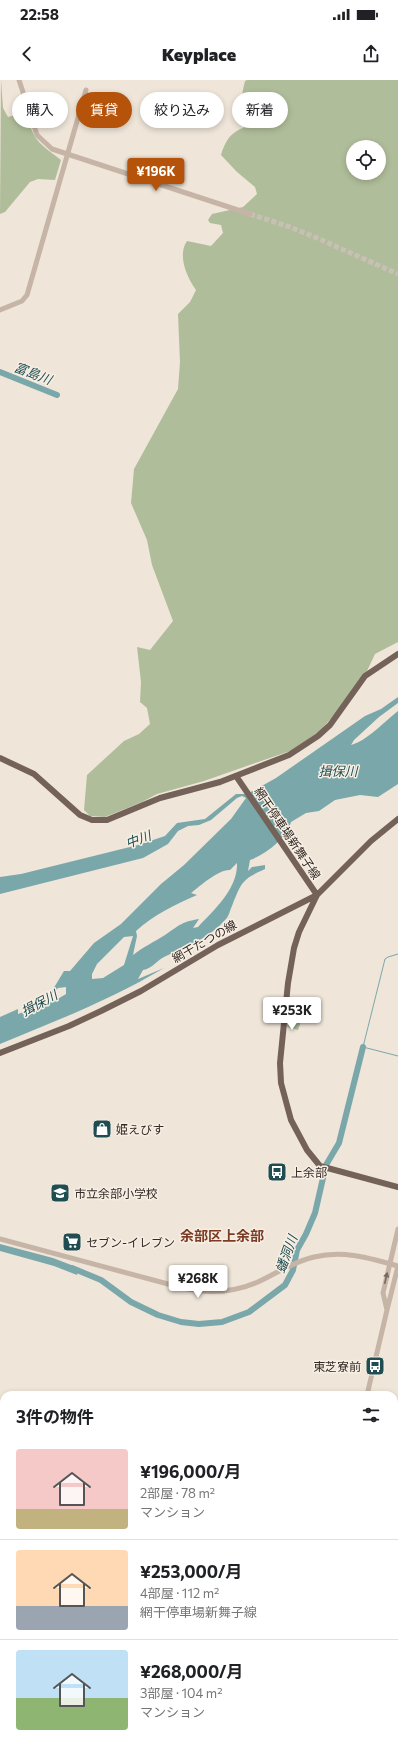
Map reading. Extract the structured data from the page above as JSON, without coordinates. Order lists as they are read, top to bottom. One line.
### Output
{"streets":{"main road":["網干停車場新舞子線","網干たつの線"]},"crossings":[["網干停車場新舞子線","網干たつの線"]],"districts":["余部区上余部"],"water":["富島川","揖保川","中川","蟠洞川"],"places":{"shop":["姫えびす"],"bus stop":["上余部","東芝寮前"],"school or university":["市立余部小学校"],"supermarket":["セブン-イレブン"]},"page":{"status":"22:58","header":"Keyplace","chip":["購入","賃貸","絞り込み","新着"],"price":["¥196K","¥253K","¥268K"],"heading":"3件の物件","list":[{"name":"¥196,000/月","note":"2部屋 · 78 m² · マンション"},{"name":"¥253,000/月","note":"4部屋 · 112 m² · 網干停車場新舞子線"},{"name":"¥268,000/月","note":"3部屋 · 104 m² · マンション"}]}}
